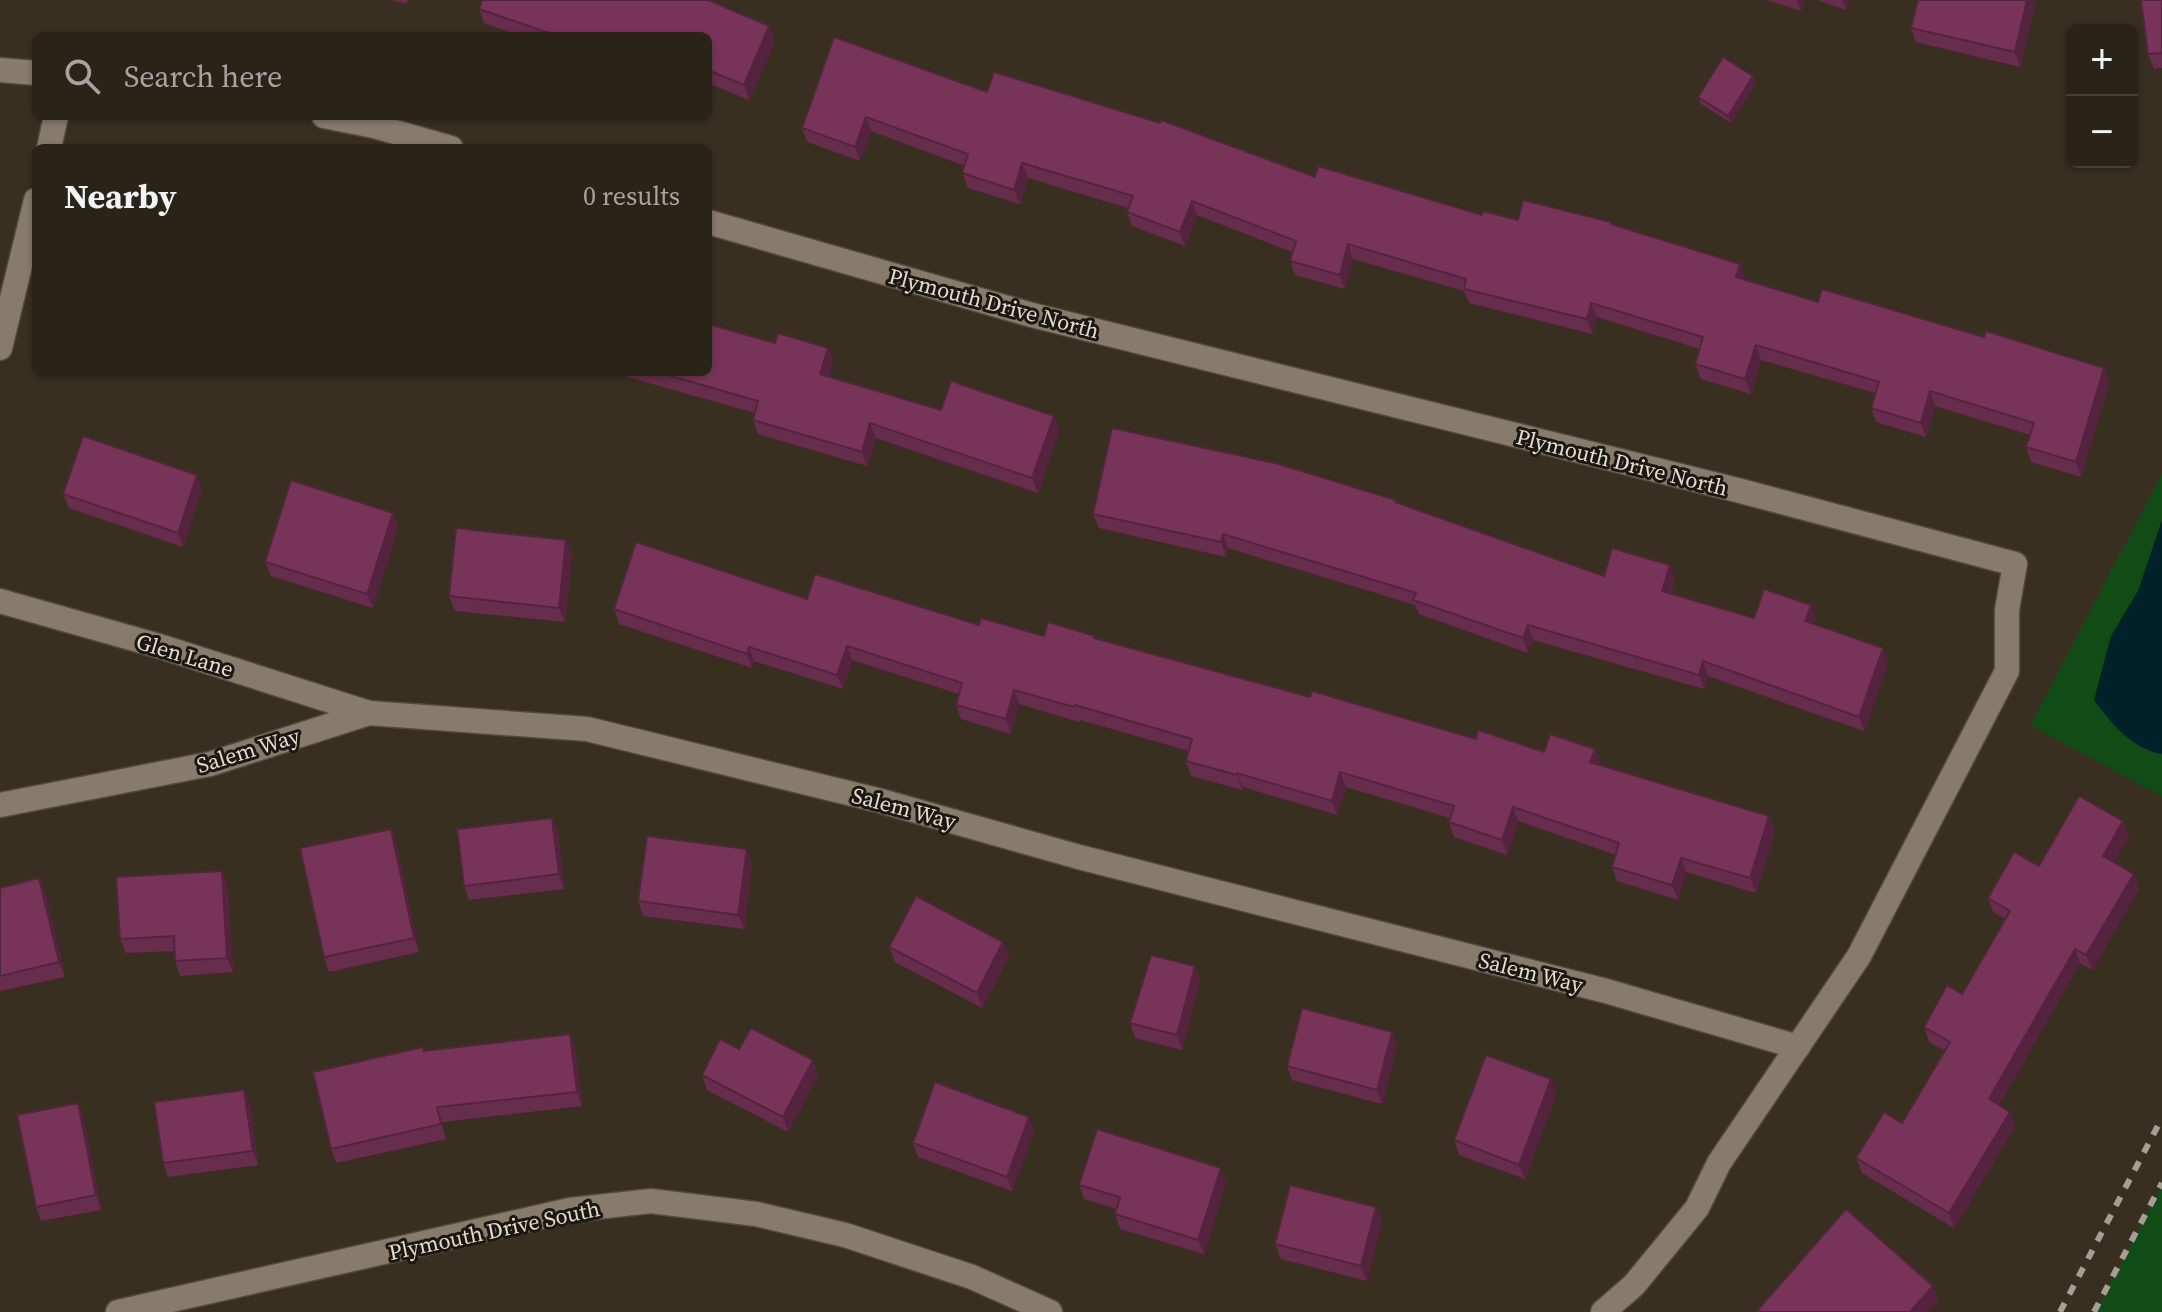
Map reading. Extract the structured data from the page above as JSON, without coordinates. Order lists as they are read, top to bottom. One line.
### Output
{"streets":{"street":["Plymouth Drive North","Glen Lane","Salem Way","Plymouth Drive South"]},"crossings":[["Plymouth Drive North","Salem Way"],["Glen Lane","Salem Way"]],"page":{"map_buttons":["+","−"],"search":"Search here","heading":["Nearby","0 results"]}}
